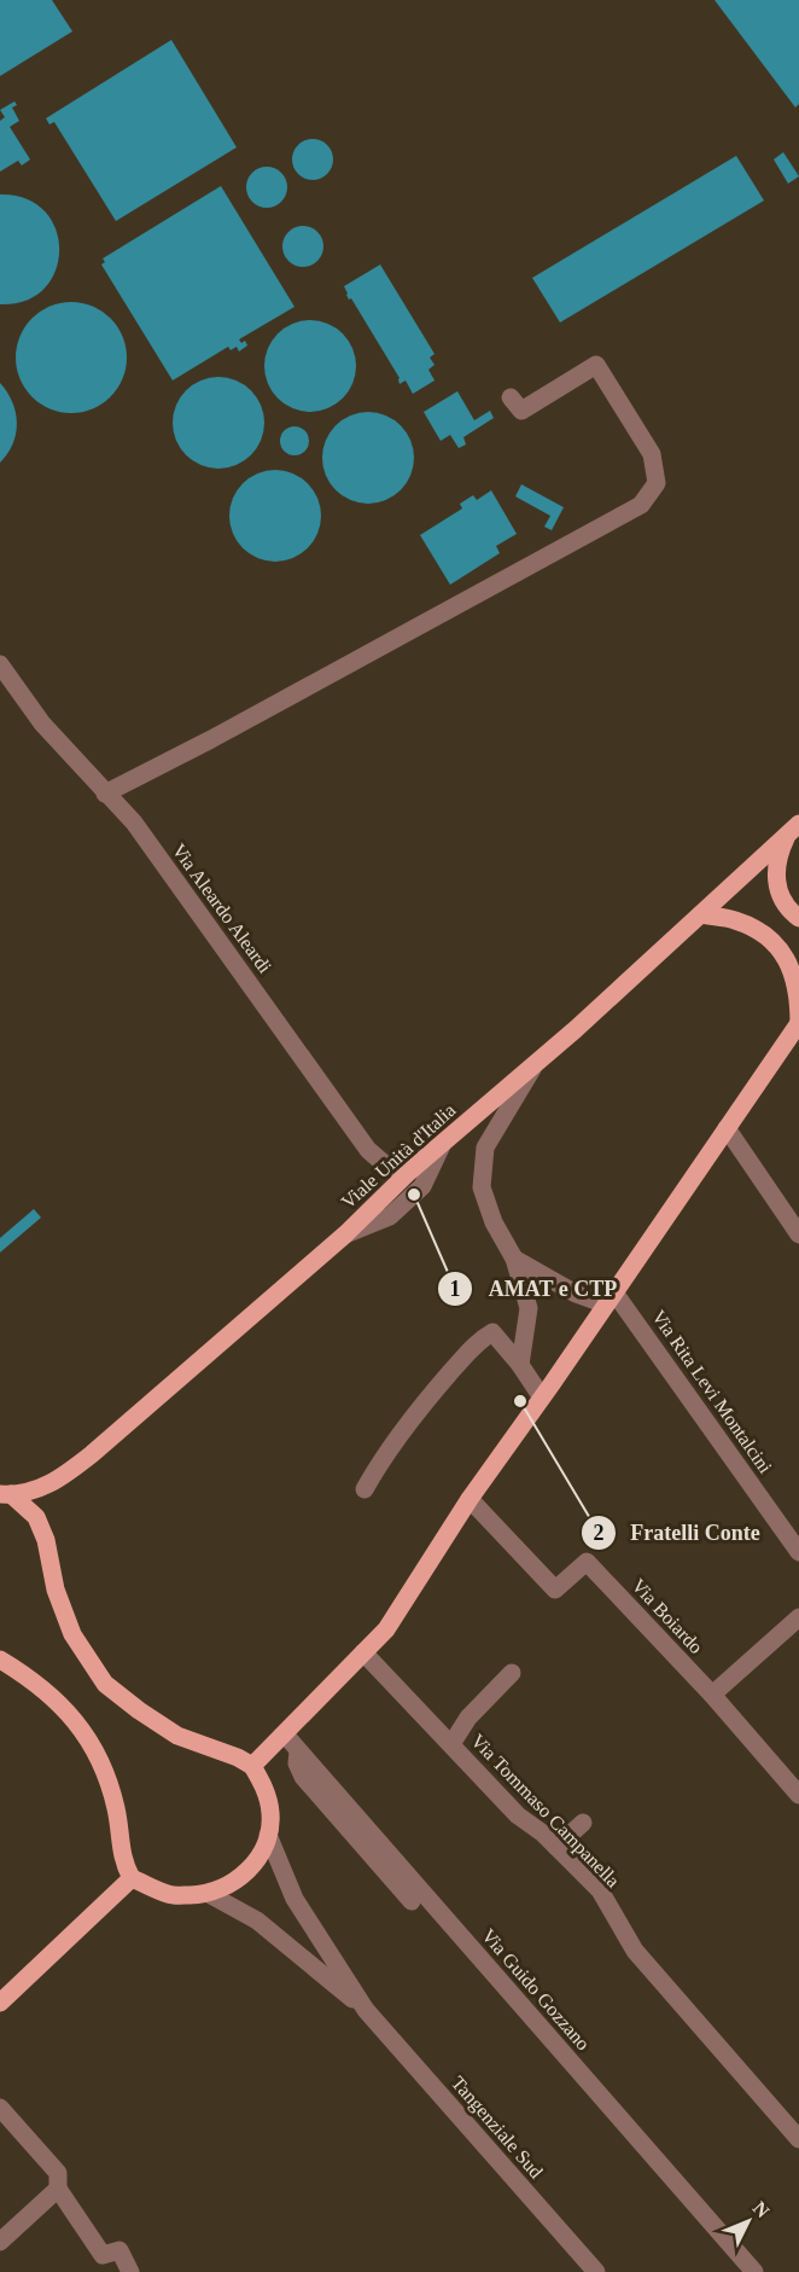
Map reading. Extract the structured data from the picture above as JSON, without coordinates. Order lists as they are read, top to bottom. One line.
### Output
{"streets":{"main road":["Viale Unità d'Italia"],"street":["Via Aleardo Aleardi","Via Rita Levi Montalcini","Via Boiardo","Via Tommaso Campanella","Via Guido Gozzano","Tangenziale Sud"]},"crossings":[["Via Aleardo Aleardi","Viale Unità d'Italia"]],"places":["AMAT e CTP","Fratelli Conte"],"north":"top right"}
